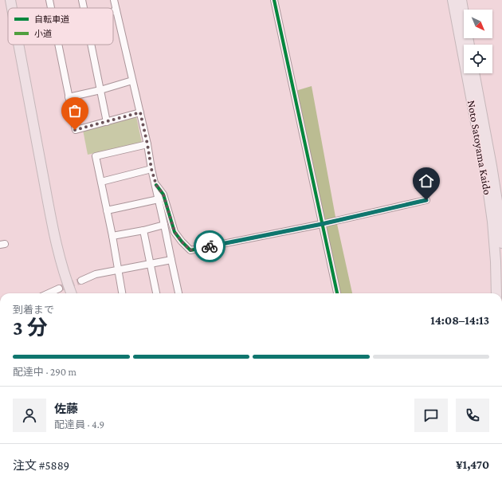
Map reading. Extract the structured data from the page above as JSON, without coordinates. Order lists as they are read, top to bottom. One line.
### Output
{"streets":{"highway":["Noto Satoyama Kaido"]},"legend":["自転車道","小道"],"north":"bottom right","page":{"heading":["3 分","到着まで","14:08–14:13"],"panel":["佐藤","配達員 · 4.9","注文 #5889","¥1,470"],"bar":"配達中 · 290 m"}}
